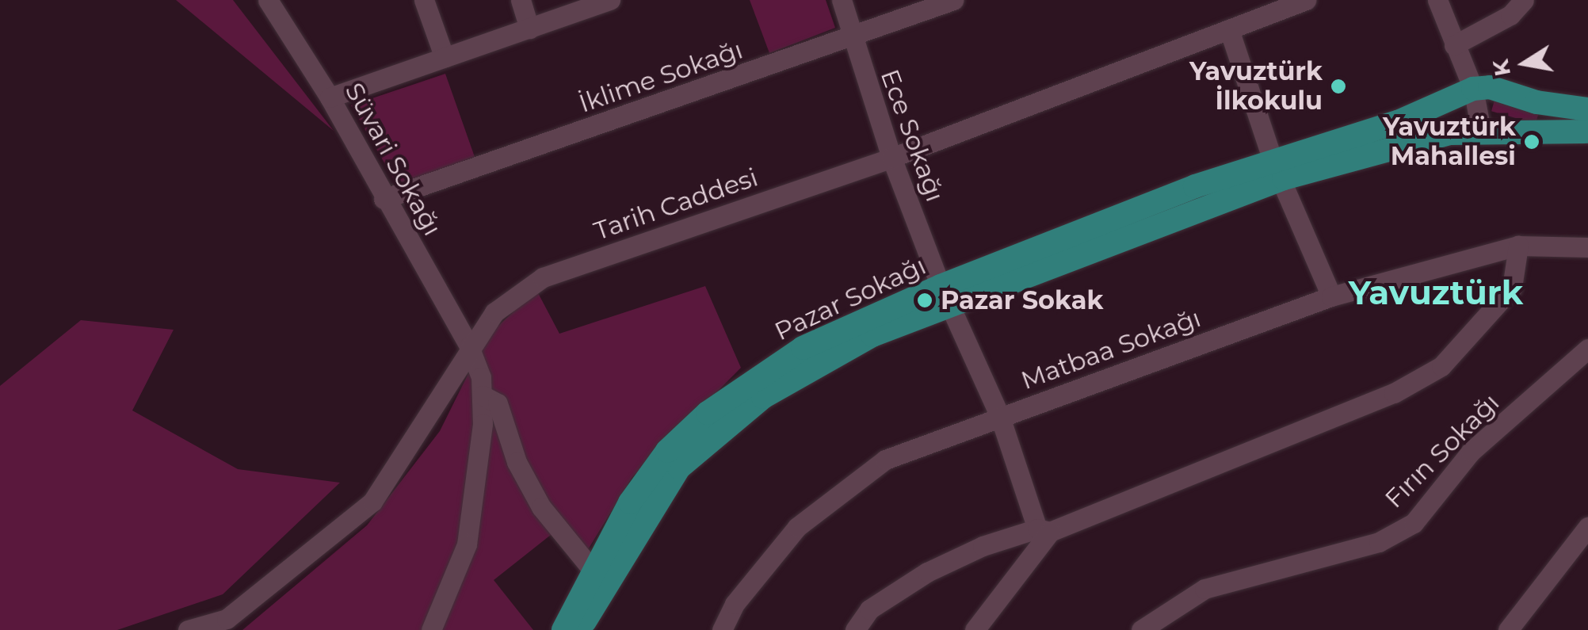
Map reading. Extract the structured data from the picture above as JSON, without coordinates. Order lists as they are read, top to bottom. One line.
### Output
{"streets":{"main road":["Pazar Sokağı"],"street":["İklime Sokağı","Ece Sokağı","Süvari Sokağı","Tarih Caddesi","Matbaa Sokağı","Fırın Sokağı"]},"crossings":[["İklime Sokağı","Ece Sokağı"],["İklime Sokağı","Süvari Sokağı"],["Ece Sokağı","Tarih Caddesi"],["Ece Sokağı","Pazar Sokağı"],["Ece Sokağı","Matbaa Sokağı"],["Süvari Sokağı","Tarih Caddesi"]],"districts":["Yavuztürk"],"places":["Yavuztürk İlkokulu","Yavuztürk Mahallesi","Pazar Sokak"],"north":"left"}
